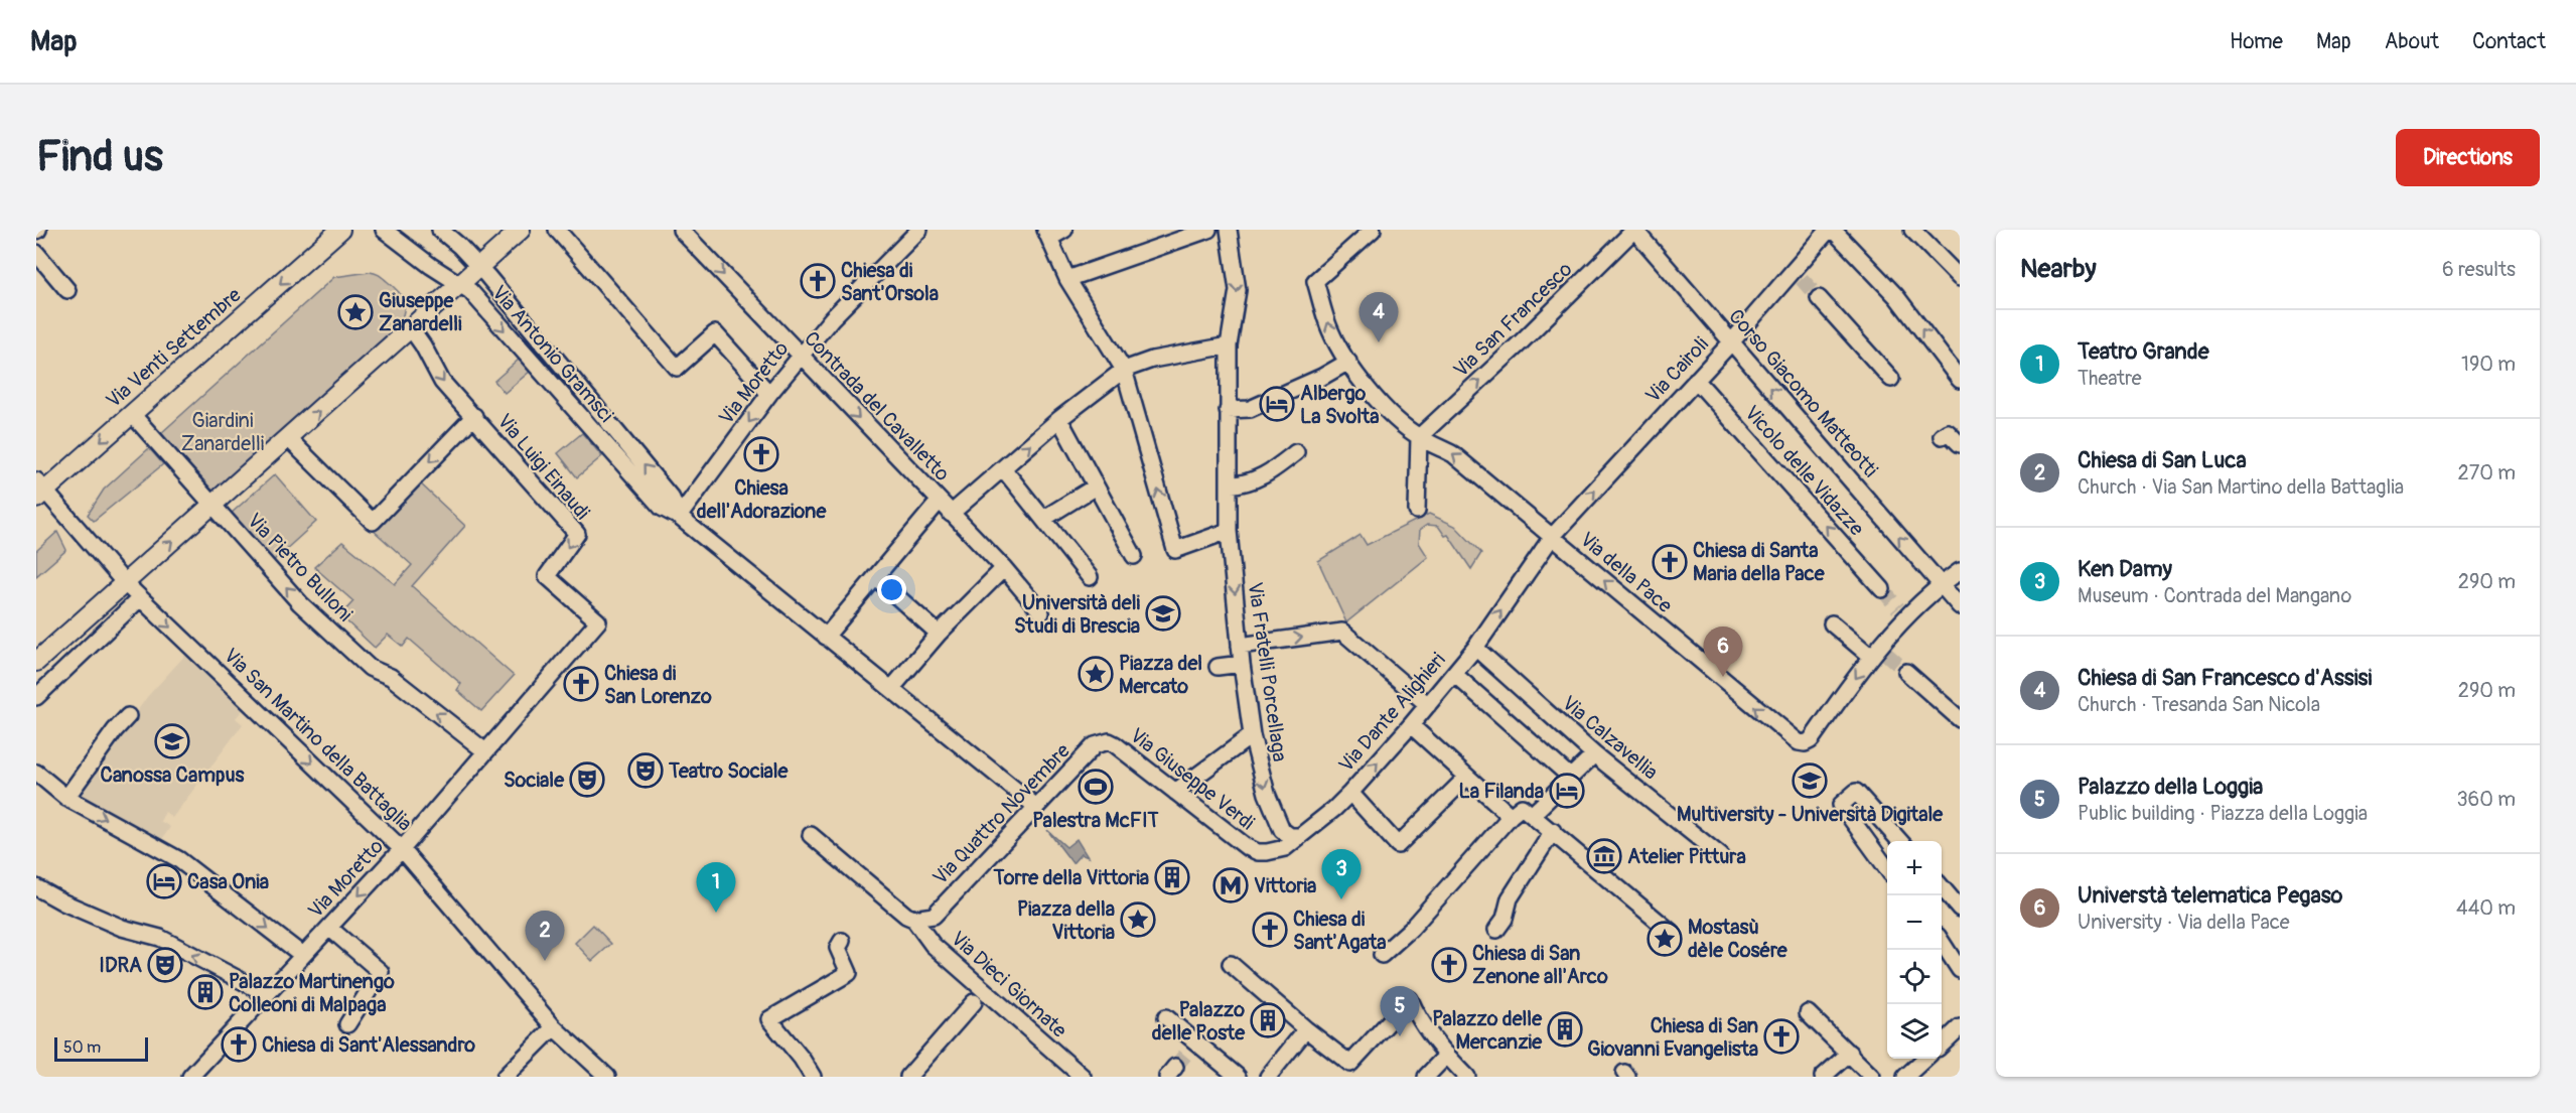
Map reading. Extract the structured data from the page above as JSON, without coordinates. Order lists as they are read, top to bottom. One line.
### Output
{"streets":{"main road":["Via Venti Settembre"],"street":["Via San Francesco","Via Antonio Gramsci","Via Cairoli","Via Moretto","Corso Giacomo Matteotti","Contrada del Cavalletto","Via Luigi Einaudi","Vicolo delle Vidazze","Via Pietro Bulloni","Via della Pace","Via Fratelli Porcellaga","Via Dante Alighieri","Via Calzavellia","Via San Martino della Battaglia","Via Giuseppe Verdi","Via Quattro Novembre","Via Dieci Giornate"]},"crossings":[["Via San Francesco","Corso Giacomo Matteotti"],["Via San Francesco","Via della Pace"],["Via Venti Settembre","Via Pietro Bulloni"],["Via Venti Settembre","Via San Martino della Battaglia"],["Via Antonio Gramsci","Via Moretto"],["Via Antonio Gramsci","Via Quattro Novembre"],["Via Cairoli","Corso Giacomo Matteotti"],["Via Cairoli","Vicolo delle Vidazze"],["Via Cairoli","Via della Pace"],["Via Cairoli","Via Dante Alighieri"],["Via Moretto","Contrada del Cavalletto"],["Via Moretto","Via Luigi Einaudi"],["Via Moretto","Via Pietro Bulloni"],["Via Moretto","Via San Martino della Battaglia"],["Via della Pace","Via Dante Alighieri"],["Via Dante Alighieri","Via Calzavellia"],["Via Dante Alighieri","Via Giuseppe Verdi"],["Via Giuseppe Verdi","Via Quattro Novembre"],["Via Quattro Novembre","Via Dieci Giornate"]],"one_way":["Via San Francesco","Via Cairoli","Contrada del Cavalletto","Via Luigi Einaudi","Vicolo delle Vidazze","Via Pietro Bulloni","Via Fratelli Porcellaga","Via San Martino della Battaglia"],"parks":["Giardini Zanardelli"],"places":{"church":["Chiesa di Sant'Orsola","Chiesa dell'Adorazione","Chiesa di Santa Maria della Pace","Chiesa di San Lorenzo","Chiesa di Sant'Agata","Chiesa di San Zenone all'Arco","Chiesa di San Giovanni Evangelista","Chiesa di Sant'Alessandro"],"place":["Giuseppe Zanardelli","Piazza del Mercato","Piazza della Vittoria","Mostasù dèle Cosére"],"hotel":["Albergo La Svolta","La Filanda","Casa Onia"],"school or university":["Università deli Studi di Brescia","Canossa Campus","Multiversity - Università Digitale"],"theatre":["Teatro Sociale","Sociale","IDRA"],"sports":["Palestra McFIT"],"museum":["Atelier Pittura"],"building":["Torre della Vittoria","Palazzo Martinengo Colleoni di Malpaga","Palazzo delle Poste","Palazzo delle Mercanzie"],"metro station":["Vittoria"]},"scale_bar":"50 m","page":{"header":"Map","nav":["Home","Map","About","Contact"],"buttons":"Directions","title":"Find us","heading":["Nearby","6 results"],"pins":["4","6","3","1","2","5"],"list":[{"mark":"1","name":"Teatro Grande","note":"Theatre","value":"190 m"},{"mark":"2","name":"Chiesa di San Luca","note":"Church · Via San Martino della Battaglia","value":"270 m"},{"mark":"3","name":"Ken Damy","note":"Museum · Contrada del Mangano","value":"290 m"},{"mark":"4","name":"Chiesa di San Francesco d'Assisi","note":"Church · Tresanda San Nicola","value":"290 m"},{"mark":"5","name":"Palazzo della Loggia","note":"Public building · Piazza della Loggia","value":"360 m"},{"mark":"6","name":"Universtà telematica Pegaso","note":"University · Via della Pace","value":"440 m"}],"map_buttons":["+","−"],"scale":"50 m"}}
